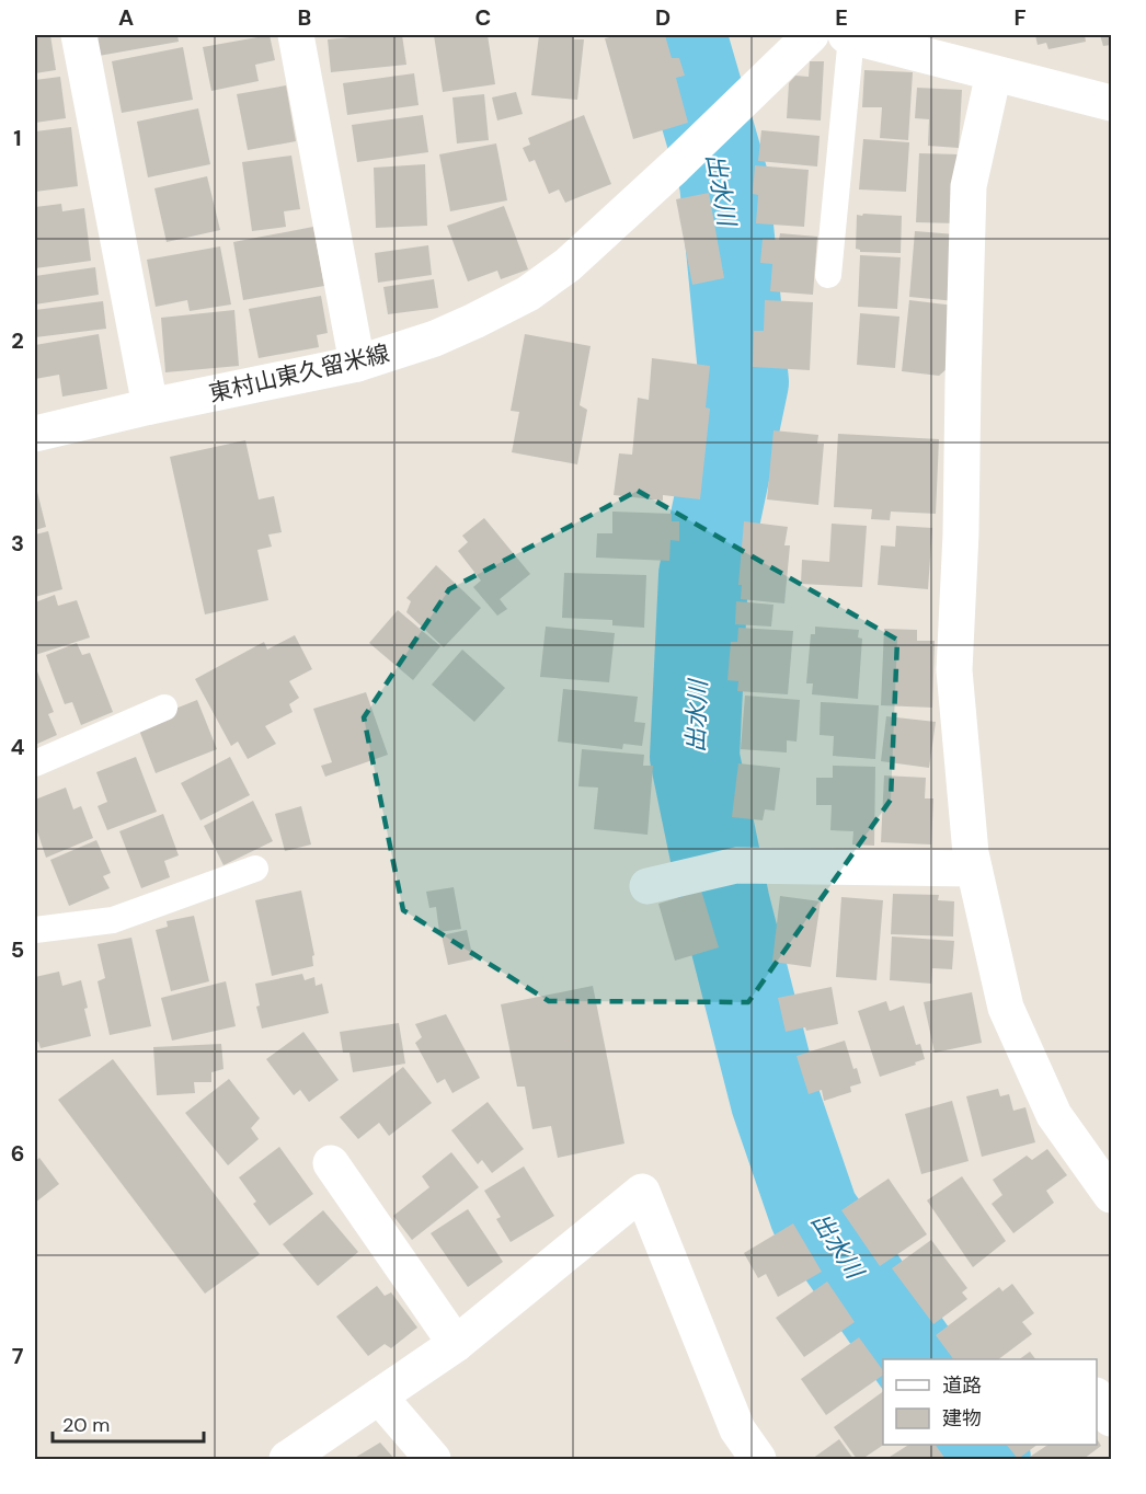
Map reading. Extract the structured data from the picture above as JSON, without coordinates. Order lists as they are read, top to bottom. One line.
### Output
{"streets":{"street":["東村山東久留米線"]},"water":["出水川"],"legend":["道路","建物"],"scale_bar":"20 m","grid":{"columns":["A","B","C","D","E","F"],"rows":["1","2","3","4","5","6","7"]}}
